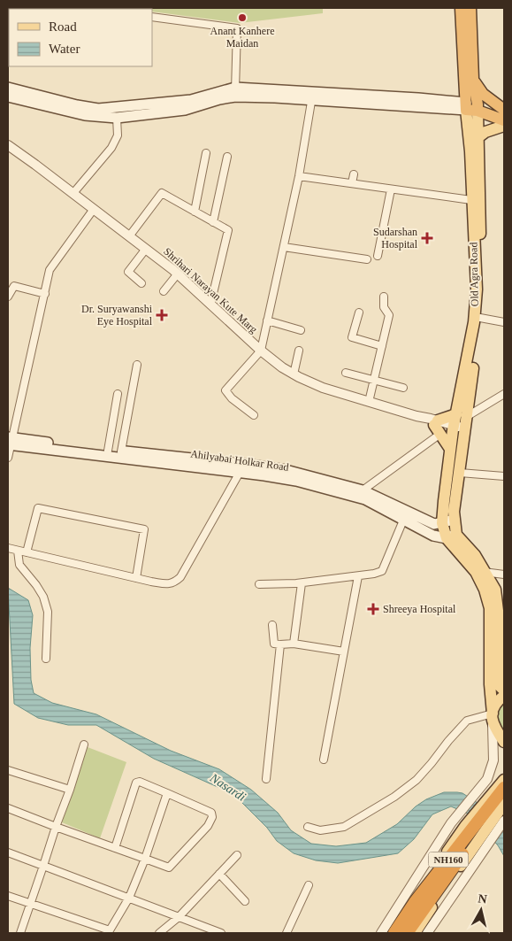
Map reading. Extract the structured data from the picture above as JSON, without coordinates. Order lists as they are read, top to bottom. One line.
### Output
{"streets":{"highway":["Old Agra Road","NH160"],"main road":["Ahilyabai Holkar Road"],"street":["Shrihari Narayan Kute Marg"]},"crossings":[["Old Agra Road","Shrihari Narayan Kute Marg"],["Old Agra Road","Ahilyabai Holkar Road"]],"water":["Nasardi"],"places":{"other":["Anant Kanhere Maidan"],"health":["Sudarshan Hospital","Dr. Suryawanshi Eye Hospital","Shreeya Hospital"]},"legend":["Road","Water"],"north":"top"}
